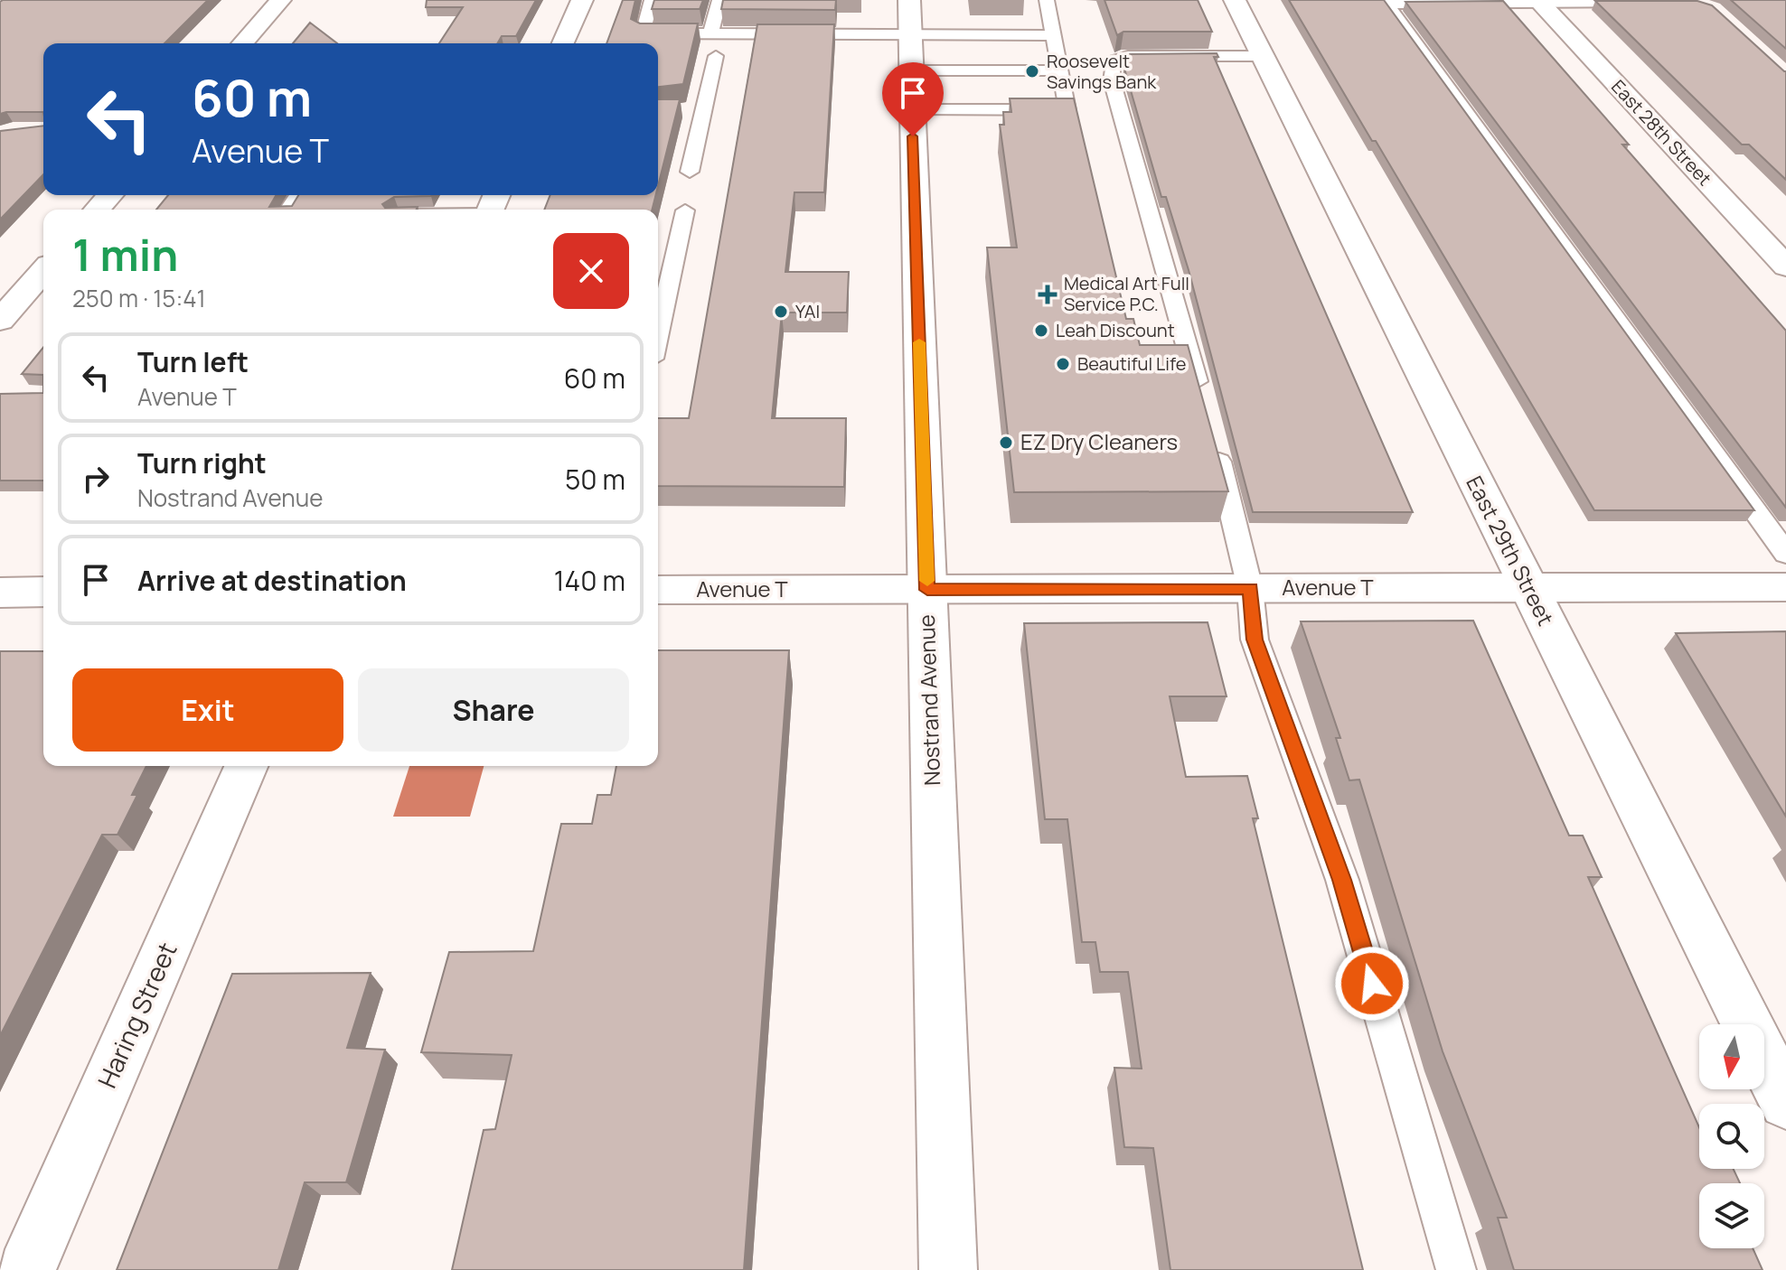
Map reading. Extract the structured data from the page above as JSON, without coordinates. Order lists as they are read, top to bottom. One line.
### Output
{"streets":{"street":["East 28th Street","East 29th Street","Avenue T","Nostrand Avenue","Haring Street"]},"crossings":[["East 29th Street","Avenue T"],["Avenue T","Nostrand Avenue"]],"places":{"other":["Roosevelt Savings Bank","YAI","Leah Discount","Beautiful Life","EZ Dry Cleaners"],"health":["Medical Art Full Service P.C."]},"north":"bottom","page":{"turn":["60 m","Avenue T"],"heading":["1 min","250 m · 15:41"],"list":[{"name":"Turn left","note":"Avenue T","value":"60 m"},{"name":"Turn right","note":"Nostrand Avenue","value":"50 m"},{"name":"Arrive at destination","value":"140 m"}],"buttons":["Exit","Share"]}}
